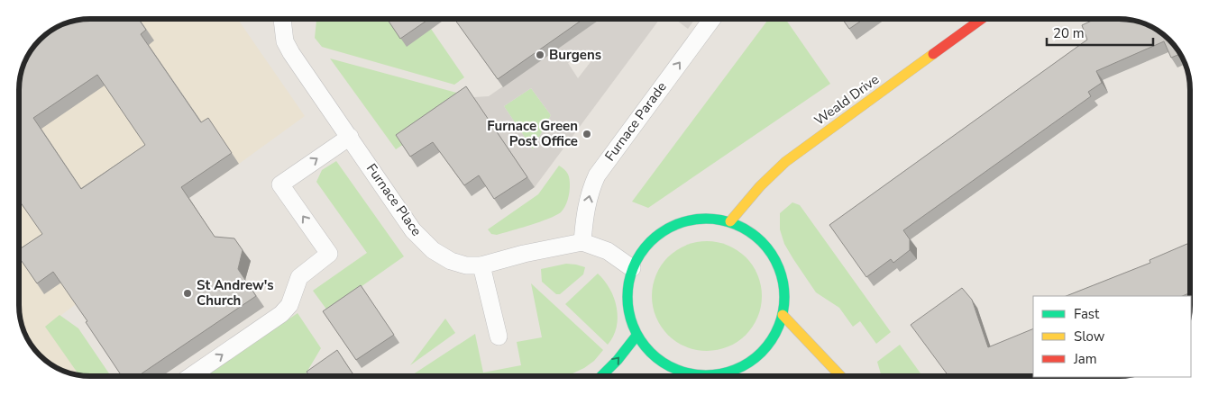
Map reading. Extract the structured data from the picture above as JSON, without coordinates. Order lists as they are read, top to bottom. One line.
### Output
{"streets":{"street":["Weald Drive"],"lane":["Furnace Parade","Furnace Place"]},"crossings":[["Furnace Parade","Furnace Place"]],"one_way":["Furnace Parade"],"places":["Burgens","Furnace Green Post Office","St Andrew's Church"],"legend":["Fast","Slow","Jam"],"scale_bar":"20 m"}
